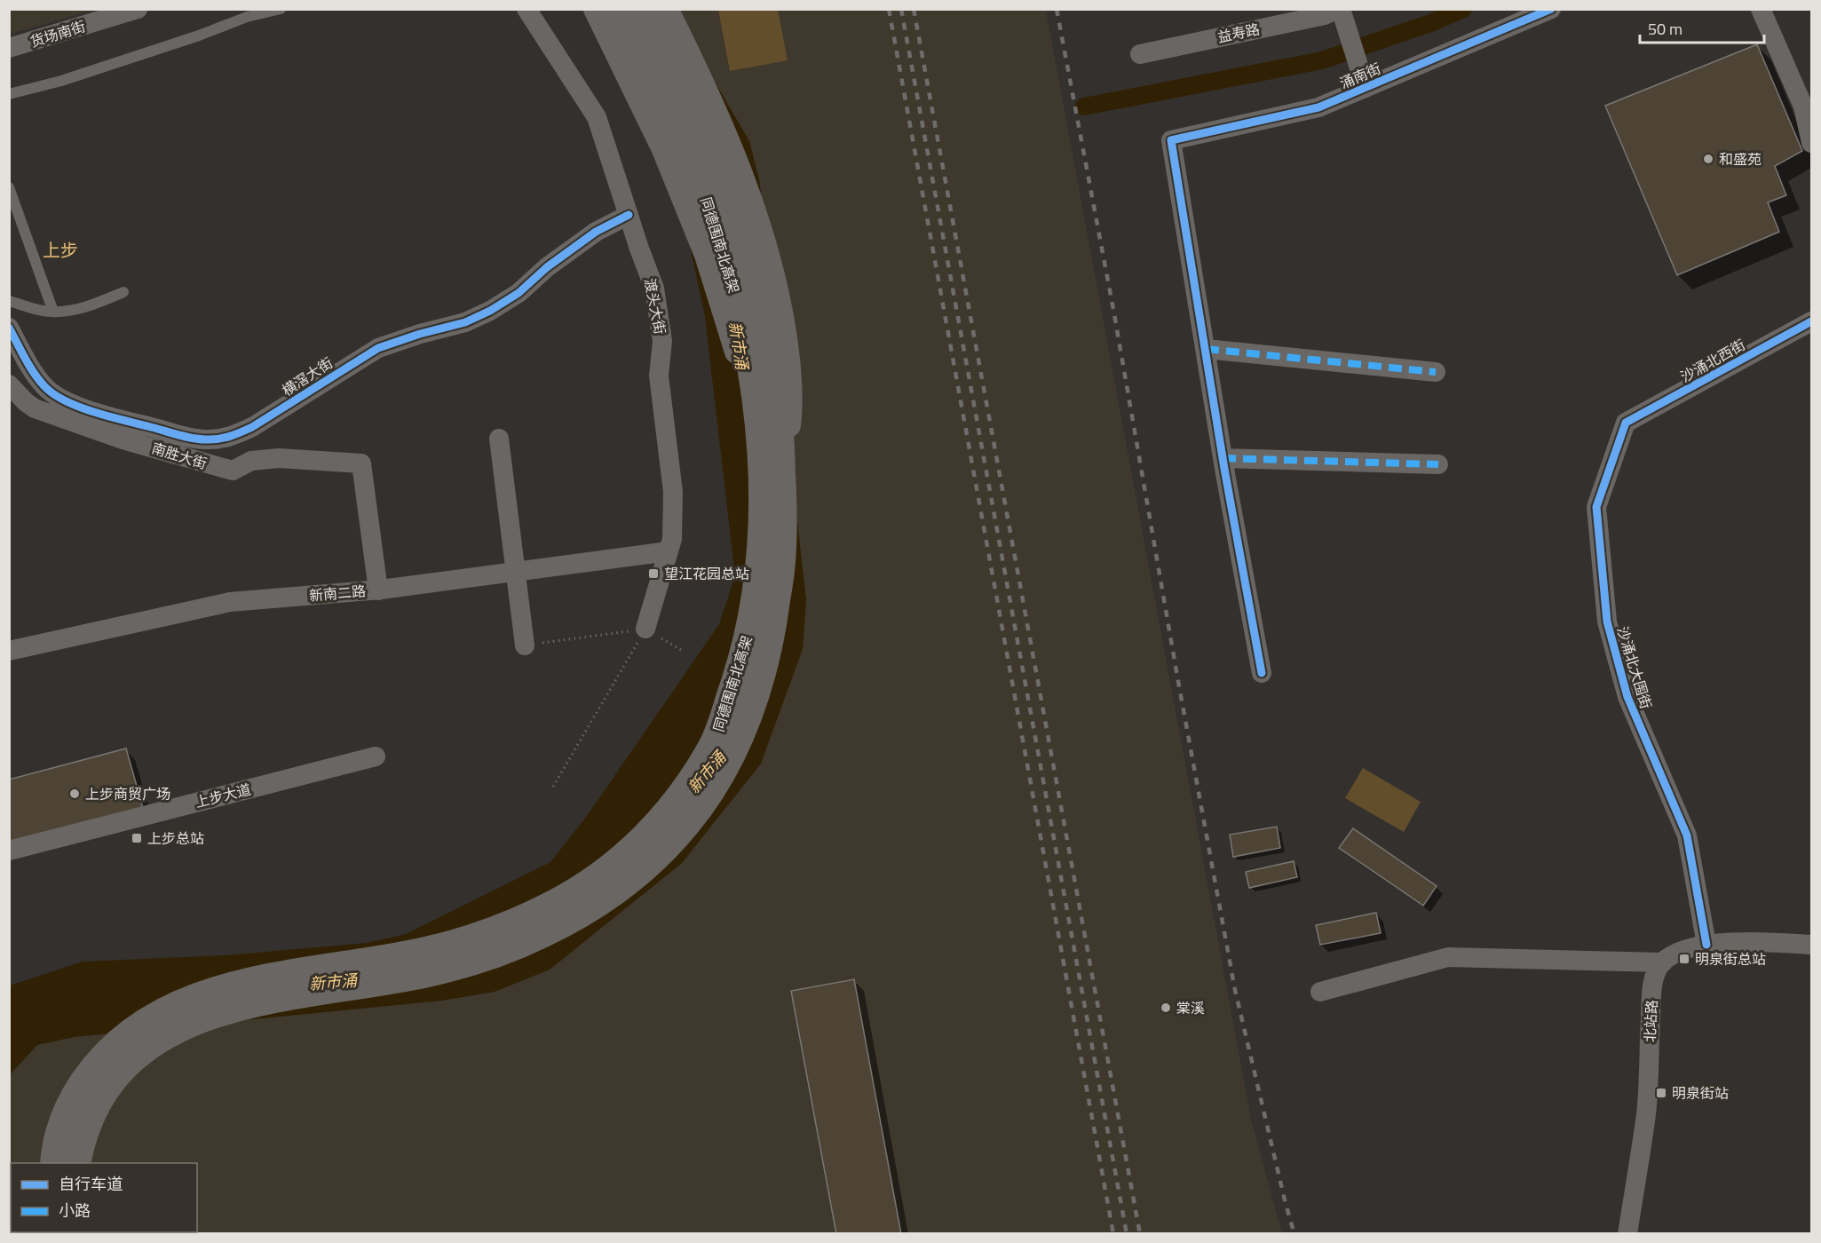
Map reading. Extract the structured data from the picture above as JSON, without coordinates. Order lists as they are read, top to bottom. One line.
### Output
{"streets":{"main road":["同德围南北高架"],"street":["益寿路","货场南街","涌南街","渡头大街","沙涌北西街","横滘大街","南胜大街","新南二路","沙涌北大围街","上步大道","北站路"]},"crossings":[["渡头大街","横滘大街"],["渡头大街","新南二路"],["沙涌北西街","沙涌北大围街"],["南胜大街","新南二路"]],"districts":["上步"],"water":["新市涌"],"places":{"other":["和盛苑","上步商贸广场","棠溪"],"transit":["望江花园总站","上步总站","明泉街总站","明泉街站"]},"legend":["自行车道","小路"],"scale_bar":"50 m"}
